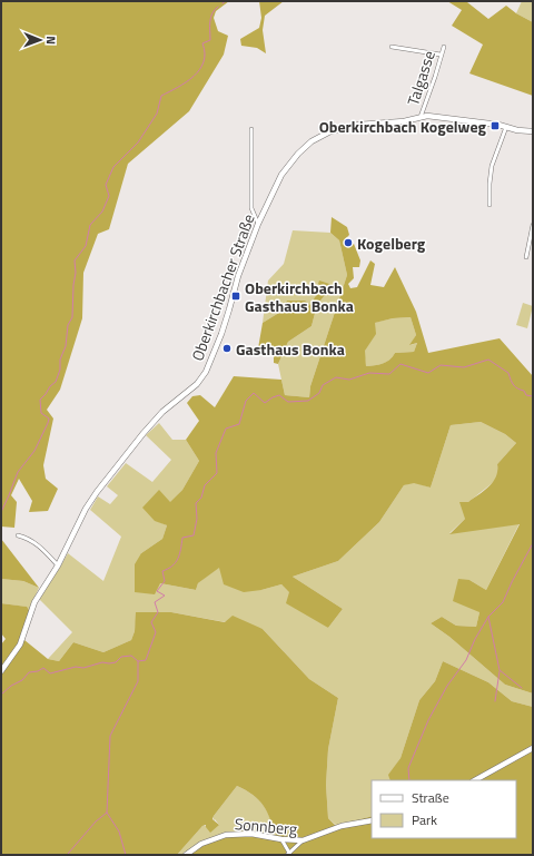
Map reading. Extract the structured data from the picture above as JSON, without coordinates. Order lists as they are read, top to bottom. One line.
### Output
{"streets":{"street":["Talgasse","Oberkirchbacher Straße","Sonnberg"]},"crossings":[["Talgasse","Oberkirchbacher Straße"]],"places":{"transit":["Oberkirchbach Kogelweg","Oberkirchbach Gasthaus Bonka"],"other":["Kogelberg","Gasthaus Bonka"]},"legend":["Straße","Park"],"north":"right"}
